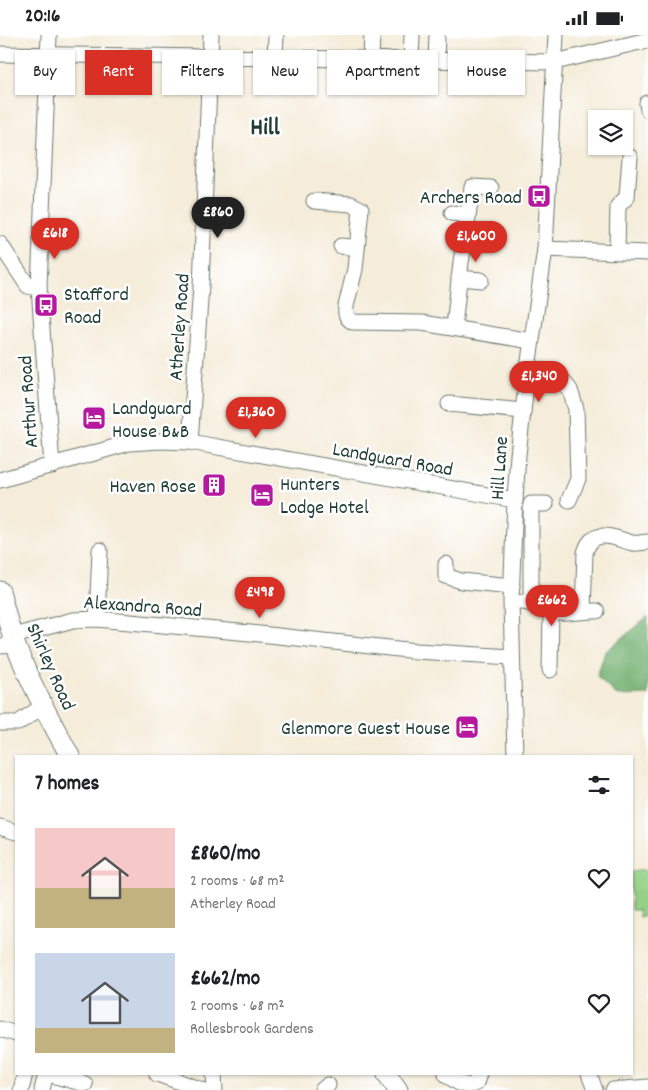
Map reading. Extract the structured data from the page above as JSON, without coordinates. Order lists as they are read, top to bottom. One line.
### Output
{"streets":{"main road":["Shirley Road"],"street":["Atherley Road","Arthur Road","Landguard Road","Hill Lane","Alexandra Road"]},"crossings":[["Atherley Road","Landguard Road"],["Arthur Road","Landguard Road"],["Landguard Road","Hill Lane"],["Hill Lane","Alexandra Road"],["Alexandra Road","Shirley Road"]],"districts":["Hill"],"places":{"bus stop":["Archers Road","Stafford Road"],"hotel":["Landguard House B&B","Hunters Lodge Hotel","Glenmore Guest House"],"building":["Haven Rose"]},"page":{"status":"20:16","chip":["Buy","Rent","Filters","New","Apartment","House"],"price":["£860","£618","£1,600","£1,340","£1,360","£498","£662"],"heading":"7 homes","list":[{"name":"£860/mo","note":"2 rooms · 68 m² · Atherley Road"},{"name":"£662/mo","note":"2 rooms · 68 m² · Rollesbrook Gardens"}]}}
